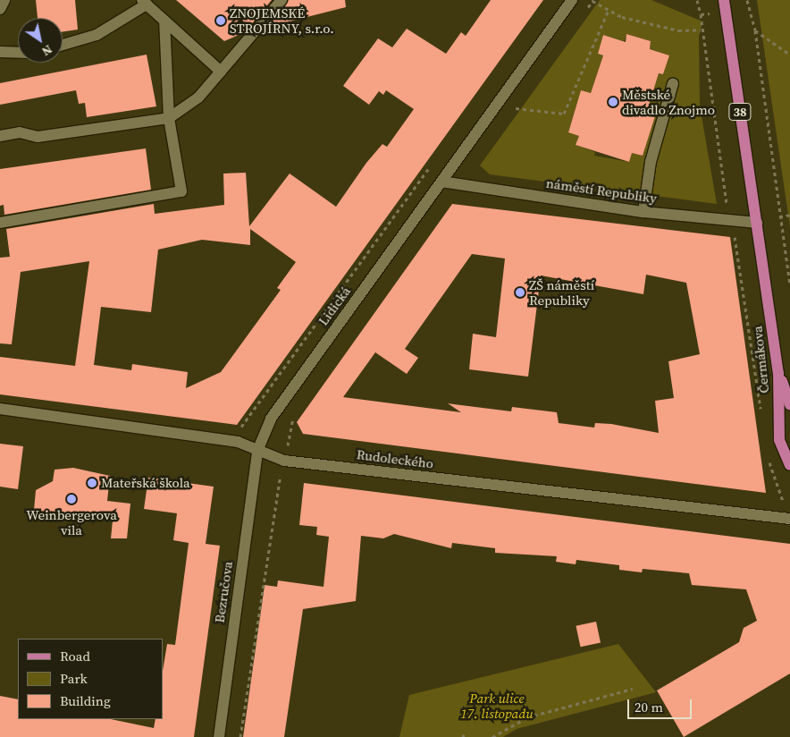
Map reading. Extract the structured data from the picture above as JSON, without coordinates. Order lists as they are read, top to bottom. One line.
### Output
{"streets":{"main road":["38","Čermákova"],"street":["náměstí Republiky","Lidická","Rudoleckého","Bezručova"]},"crossings":[["38","náměstí Republiky"],["38","Čermákova"],["náměstí Republiky","Lidická"],["náměstí Republiky","Čermákova"],["Lidická","Rudoleckého"],["Lidická","Bezručova"],["Rudoleckého","Bezručova"]],"parks":["Park ulice 17. listopadu"],"places":["ZNOJEMSKÉ STROJÍRNY, s.r.o.","Městské divadlo Znojmo","ZŠ náměstí Republiky","Mateřská škola","Weinbergerova vila"],"legend":["Road","Park","Building"],"scale_bar":"20 m","north":"bottom right"}
